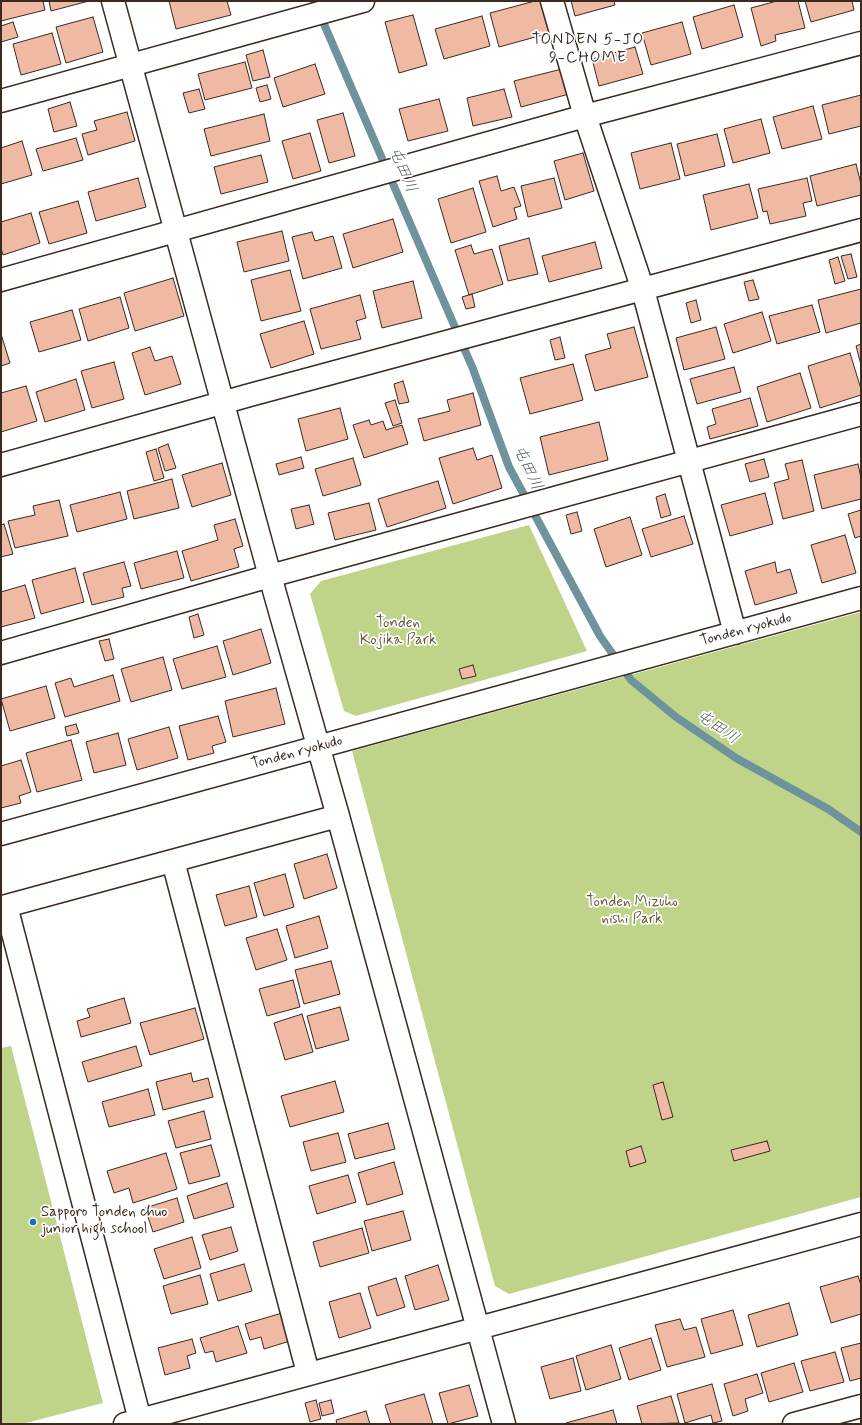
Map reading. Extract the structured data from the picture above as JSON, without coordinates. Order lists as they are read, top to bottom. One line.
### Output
{"streets":{"street":["Tonden ryokudo"]},"districts":["TONDEN 5-JO 9-CHOME"],"water":["屯田川"],"parks":["Tonden Kojika Park","Tonden Mizuho nishi Park"],"places":["Sapporo Tonden chuo junior high school"]}
